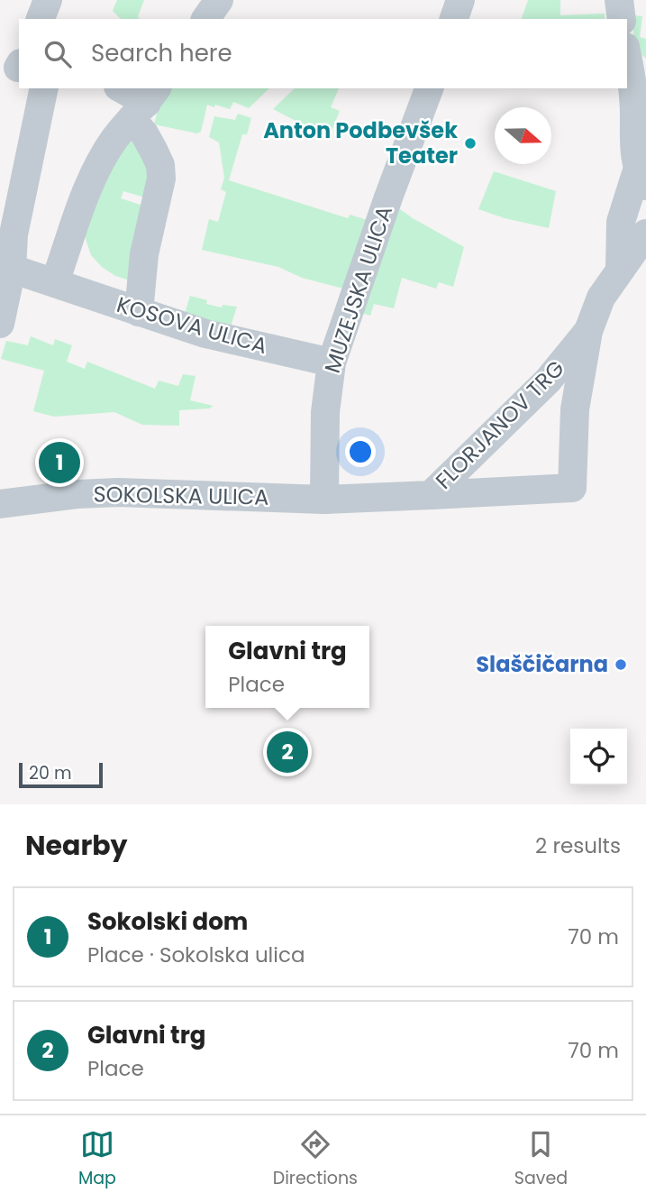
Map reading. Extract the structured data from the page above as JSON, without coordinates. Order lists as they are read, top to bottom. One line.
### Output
{"streets":{"street":["MUZEJSKA ULICA","KOSOVA ULICA","FLORJANOV TRG","SOKOLSKA ULICA"]},"crossings":[["MUZEJSKA ULICA","KOSOVA ULICA"],["MUZEJSKA ULICA","FLORJANOV TRG"],["MUZEJSKA ULICA","SOKOLSKA ULICA"],["FLORJANOV TRG","SOKOLSKA ULICA"]],"places":["Anton Podbevšek Teater","Slaščičarna"],"scale_bar":"20 m","north":"right","page":{"search":"Search here","pins":["1","2"],"popup":["Glavni trg","Place"],"scale":"20 m","heading":["Nearby","2 results"],"list":[{"mark":"1","name":"Sokolski dom","note":"Place · Sokolska ulica","value":"70 m"},{"mark":"2","name":"Glavni trg","note":"Place","value":"70 m"}],"nav":["Map","Directions","Saved"]}}
